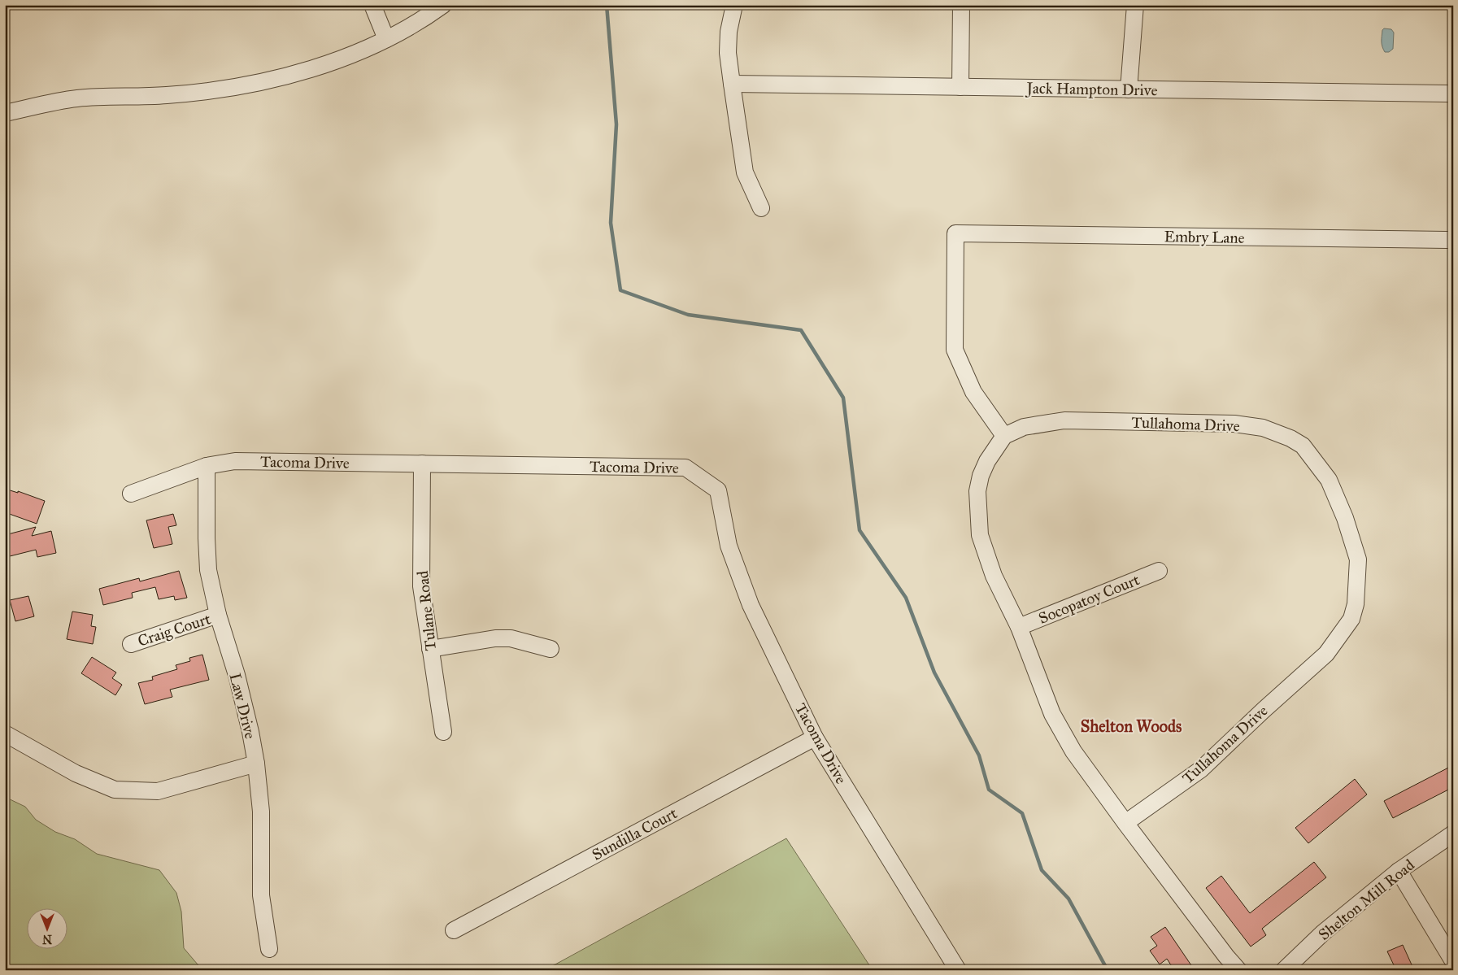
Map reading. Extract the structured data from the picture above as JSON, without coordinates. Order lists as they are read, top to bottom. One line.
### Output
{"streets":{"street":["Jack Hampton Drive","Embry Lane","Tullahoma Drive","Tacoma Drive","Socopatoy Court","Tulane Road","Craig Court","Law Drive","Sundilla Court","Shelton Mill Road"]},"crossings":[["Embry Lane","Tullahoma Drive"],["Tacoma Drive","Tulane Road"],["Tacoma Drive","Law Drive"],["Tacoma Drive","Sundilla Court"],["Craig Court","Law Drive"]],"districts":["Shelton Woods"],"north":"bottom"}
